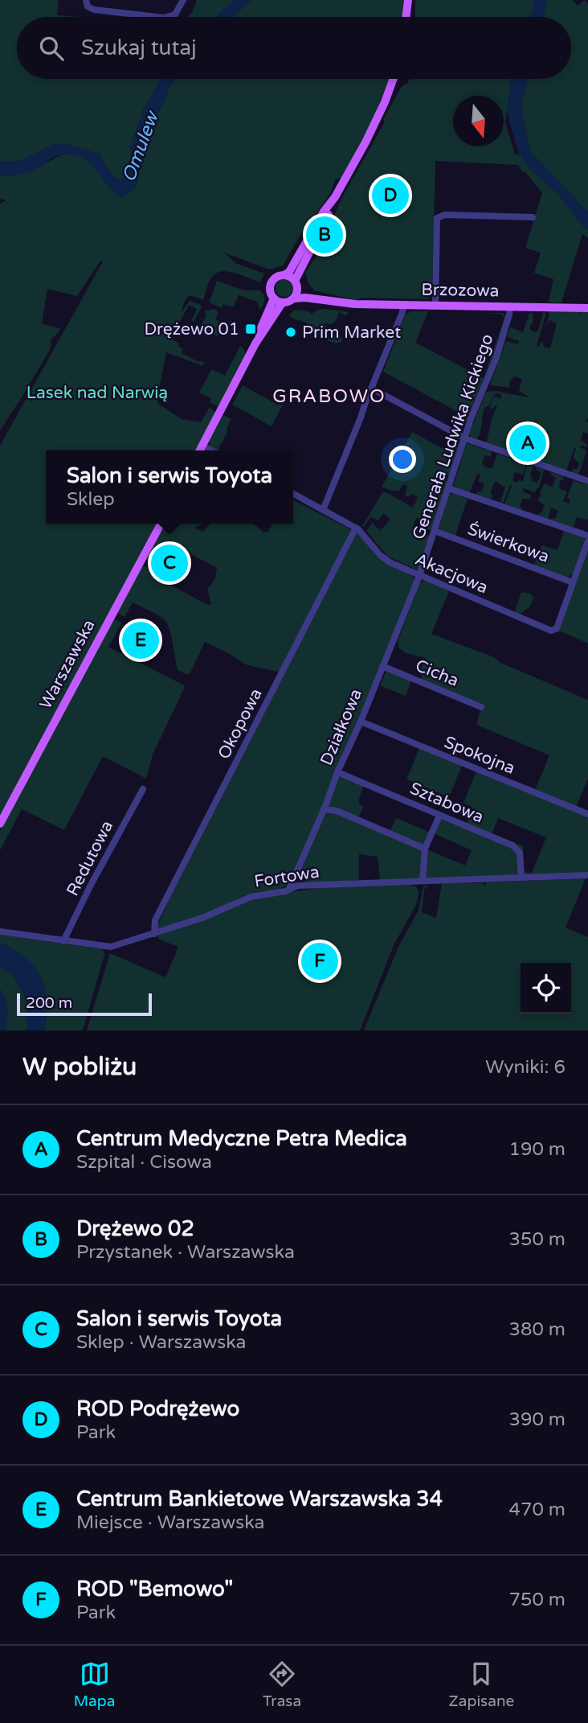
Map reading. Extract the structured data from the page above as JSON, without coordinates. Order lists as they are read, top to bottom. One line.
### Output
{"streets":{"main road":["Brzozowa","Warszawska"],"street":["Generała Ludwika Kickiego","Świerkowa","Akacjowa","Cicha","Okopowa","Działkowa","Spokojna","Sztabowa","Redutowa","Fortowa"]},"crossings":[["Brzozowa","Generała Ludwika Kickiego"],["Generała Ludwika Kickiego","Świerkowa"],["Generała Ludwika Kickiego","Akacjowa"],["Generała Ludwika Kickiego","Działkowa"],["Świerkowa","Akacjowa"],["Akacjowa","Okopowa"],["Akacjowa","Działkowa"],["Cicha","Działkowa"],["Okopowa","Fortowa"],["Działkowa","Spokojna"],["Działkowa","Sztabowa"],["Działkowa","Fortowa"],["Sztabowa","Fortowa"],["Redutowa","Fortowa"]],"districts":["GRABOWO"],"water":["Omulew"],"parks":["Lasek nad Narwią"],"places":{"transit":["Drężewo 01"],"other":["Prim Market"]},"scale_bar":"200 m","north":"bottom","page":{"search":"Szukaj tutaj","pins":["D","B","A","C","E","F"],"popup":["Salon i serwis Toyota","Sklep"],"scale":"200 m","heading":["W pobliżu","Wyniki: 6"],"list":[{"mark":"A","name":"Centrum Medyczne Petra Medica","note":"Szpital · Cisowa","value":"190 m"},{"mark":"B","name":"Drężewo 02","note":"Przystanek · Warszawska","value":"350 m"},{"mark":"C","name":"Salon i serwis Toyota","note":"Sklep · Warszawska","value":"380 m"},{"mark":"D","name":"ROD Podrężewo","note":"Park","value":"390 m"},{"mark":"E","name":"Centrum Bankietowe Warszawska 34","note":"Miejsce · Warszawska","value":"470 m"},{"mark":"F","name":"ROD \"Bemowo\"","note":"Park","value":"750 m"}],"nav":["Mapa","Trasa","Zapisane"]}}
